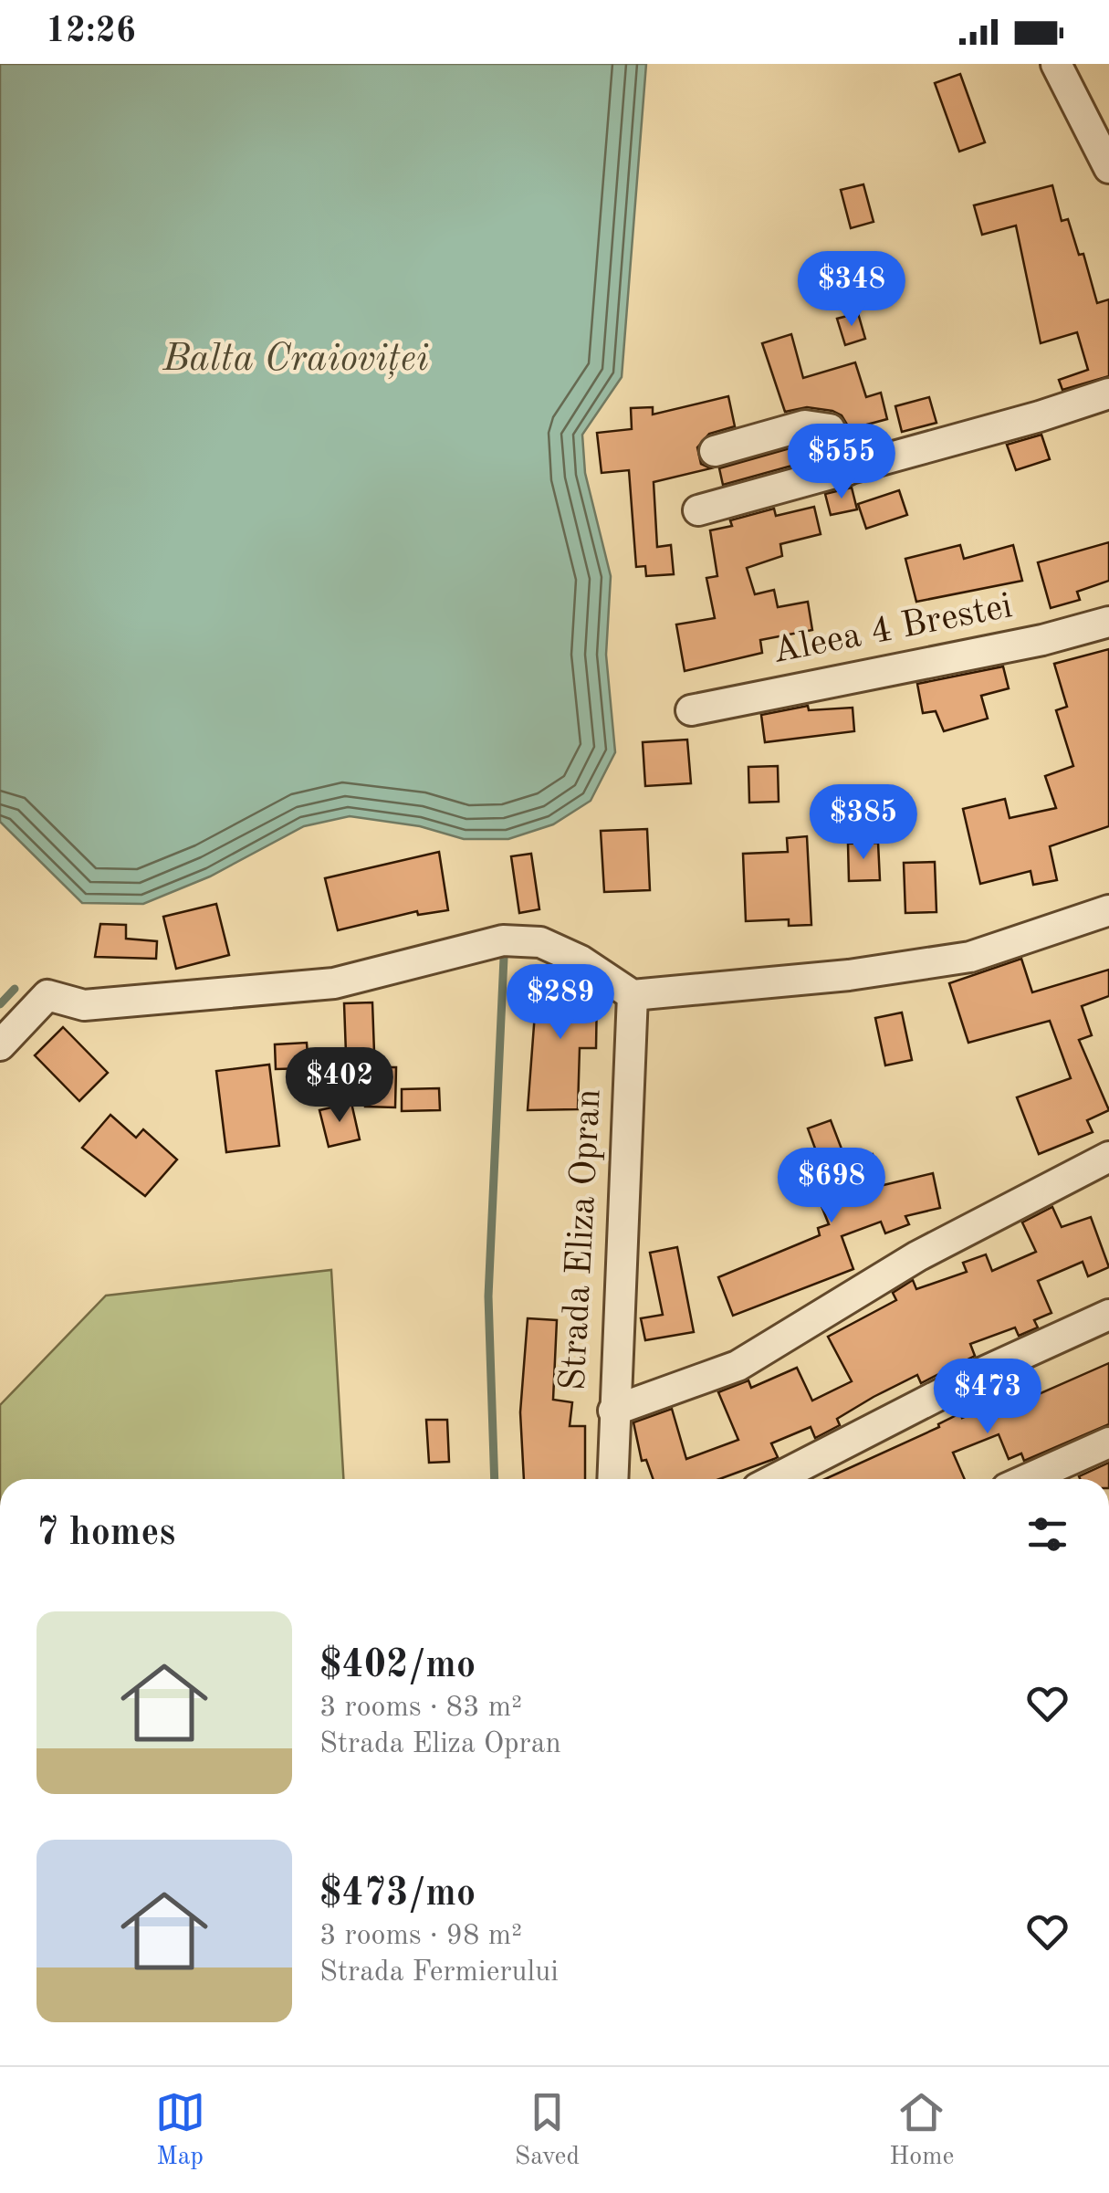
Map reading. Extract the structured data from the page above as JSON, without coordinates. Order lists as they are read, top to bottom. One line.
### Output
{"streets":{"street":["Aleea 4 Brestei","Strada Eliza Opran"]},"water":["Balta Craioviței"],"page":{"status":"12:26","price":["$348","$555","$385","$289","$402","$698","$473"],"heading":"7 homes","list":[{"name":"$402/mo","note":"3 rooms · 83 m² · Strada Eliza Opran"},{"name":"$473/mo","note":"3 rooms · 98 m² · Strada Fermierului"}],"tabs":["Map","Saved","Home"]}}
